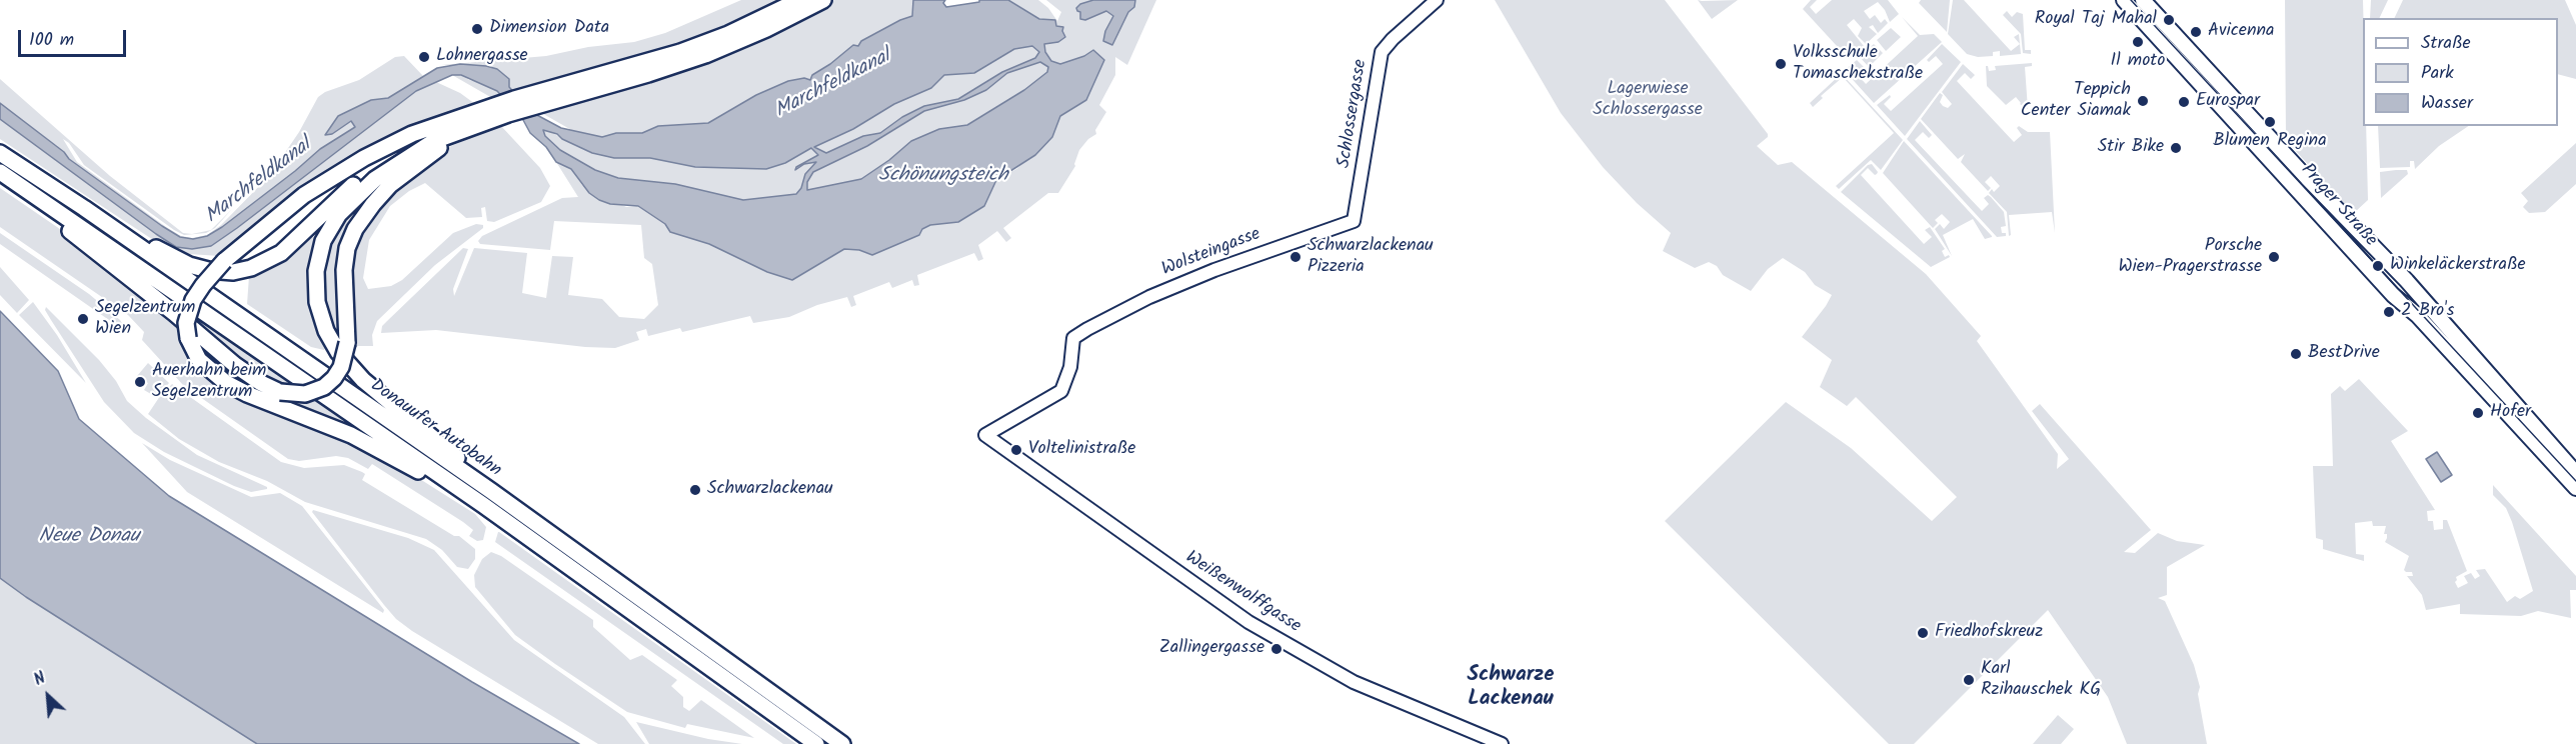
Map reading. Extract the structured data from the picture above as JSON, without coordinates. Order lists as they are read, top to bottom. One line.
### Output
{"streets":{"highway":["Donauufer Autobahn"],"main road":["Prager Straße"],"street":["Schlossergasse","Wolsteingasse","Weißenwolffgasse"]},"crossings":[["Schlossergasse","Wolsteingasse"],["Wolsteingasse","Weißenwolffgasse"]],"districts":["Schwarze Lackenau"],"water":["Marchfeldkanal","Schönungsteich","Neue Donau"],"parks":["Lagerwiese Schlossergasse"],"places":["Royal Taj Mahal","Dimension Data","Avicenna","Il moto","Lohnergasse","Volksschule Tomaschekstraße","Teppich Center Siamak","Eurospar","Blumen Regina","Stir Bike","Schwarzlackenau Pizzeria","Porsche Wien-Pragerstrasse","Winkeläckerstraße","2 Bro's","Segelzentrum Wien","BestDrive","Auerhahn beim Segelzentrum","Hofer","Voltelinistraße","Schwarzlackenau","Friedhofskreuz","Zallingergasse","Karl Rzihauschek KG"],"legend":["Straße","Park","Wasser"],"scale_bar":"100 m","north":"top left"}
